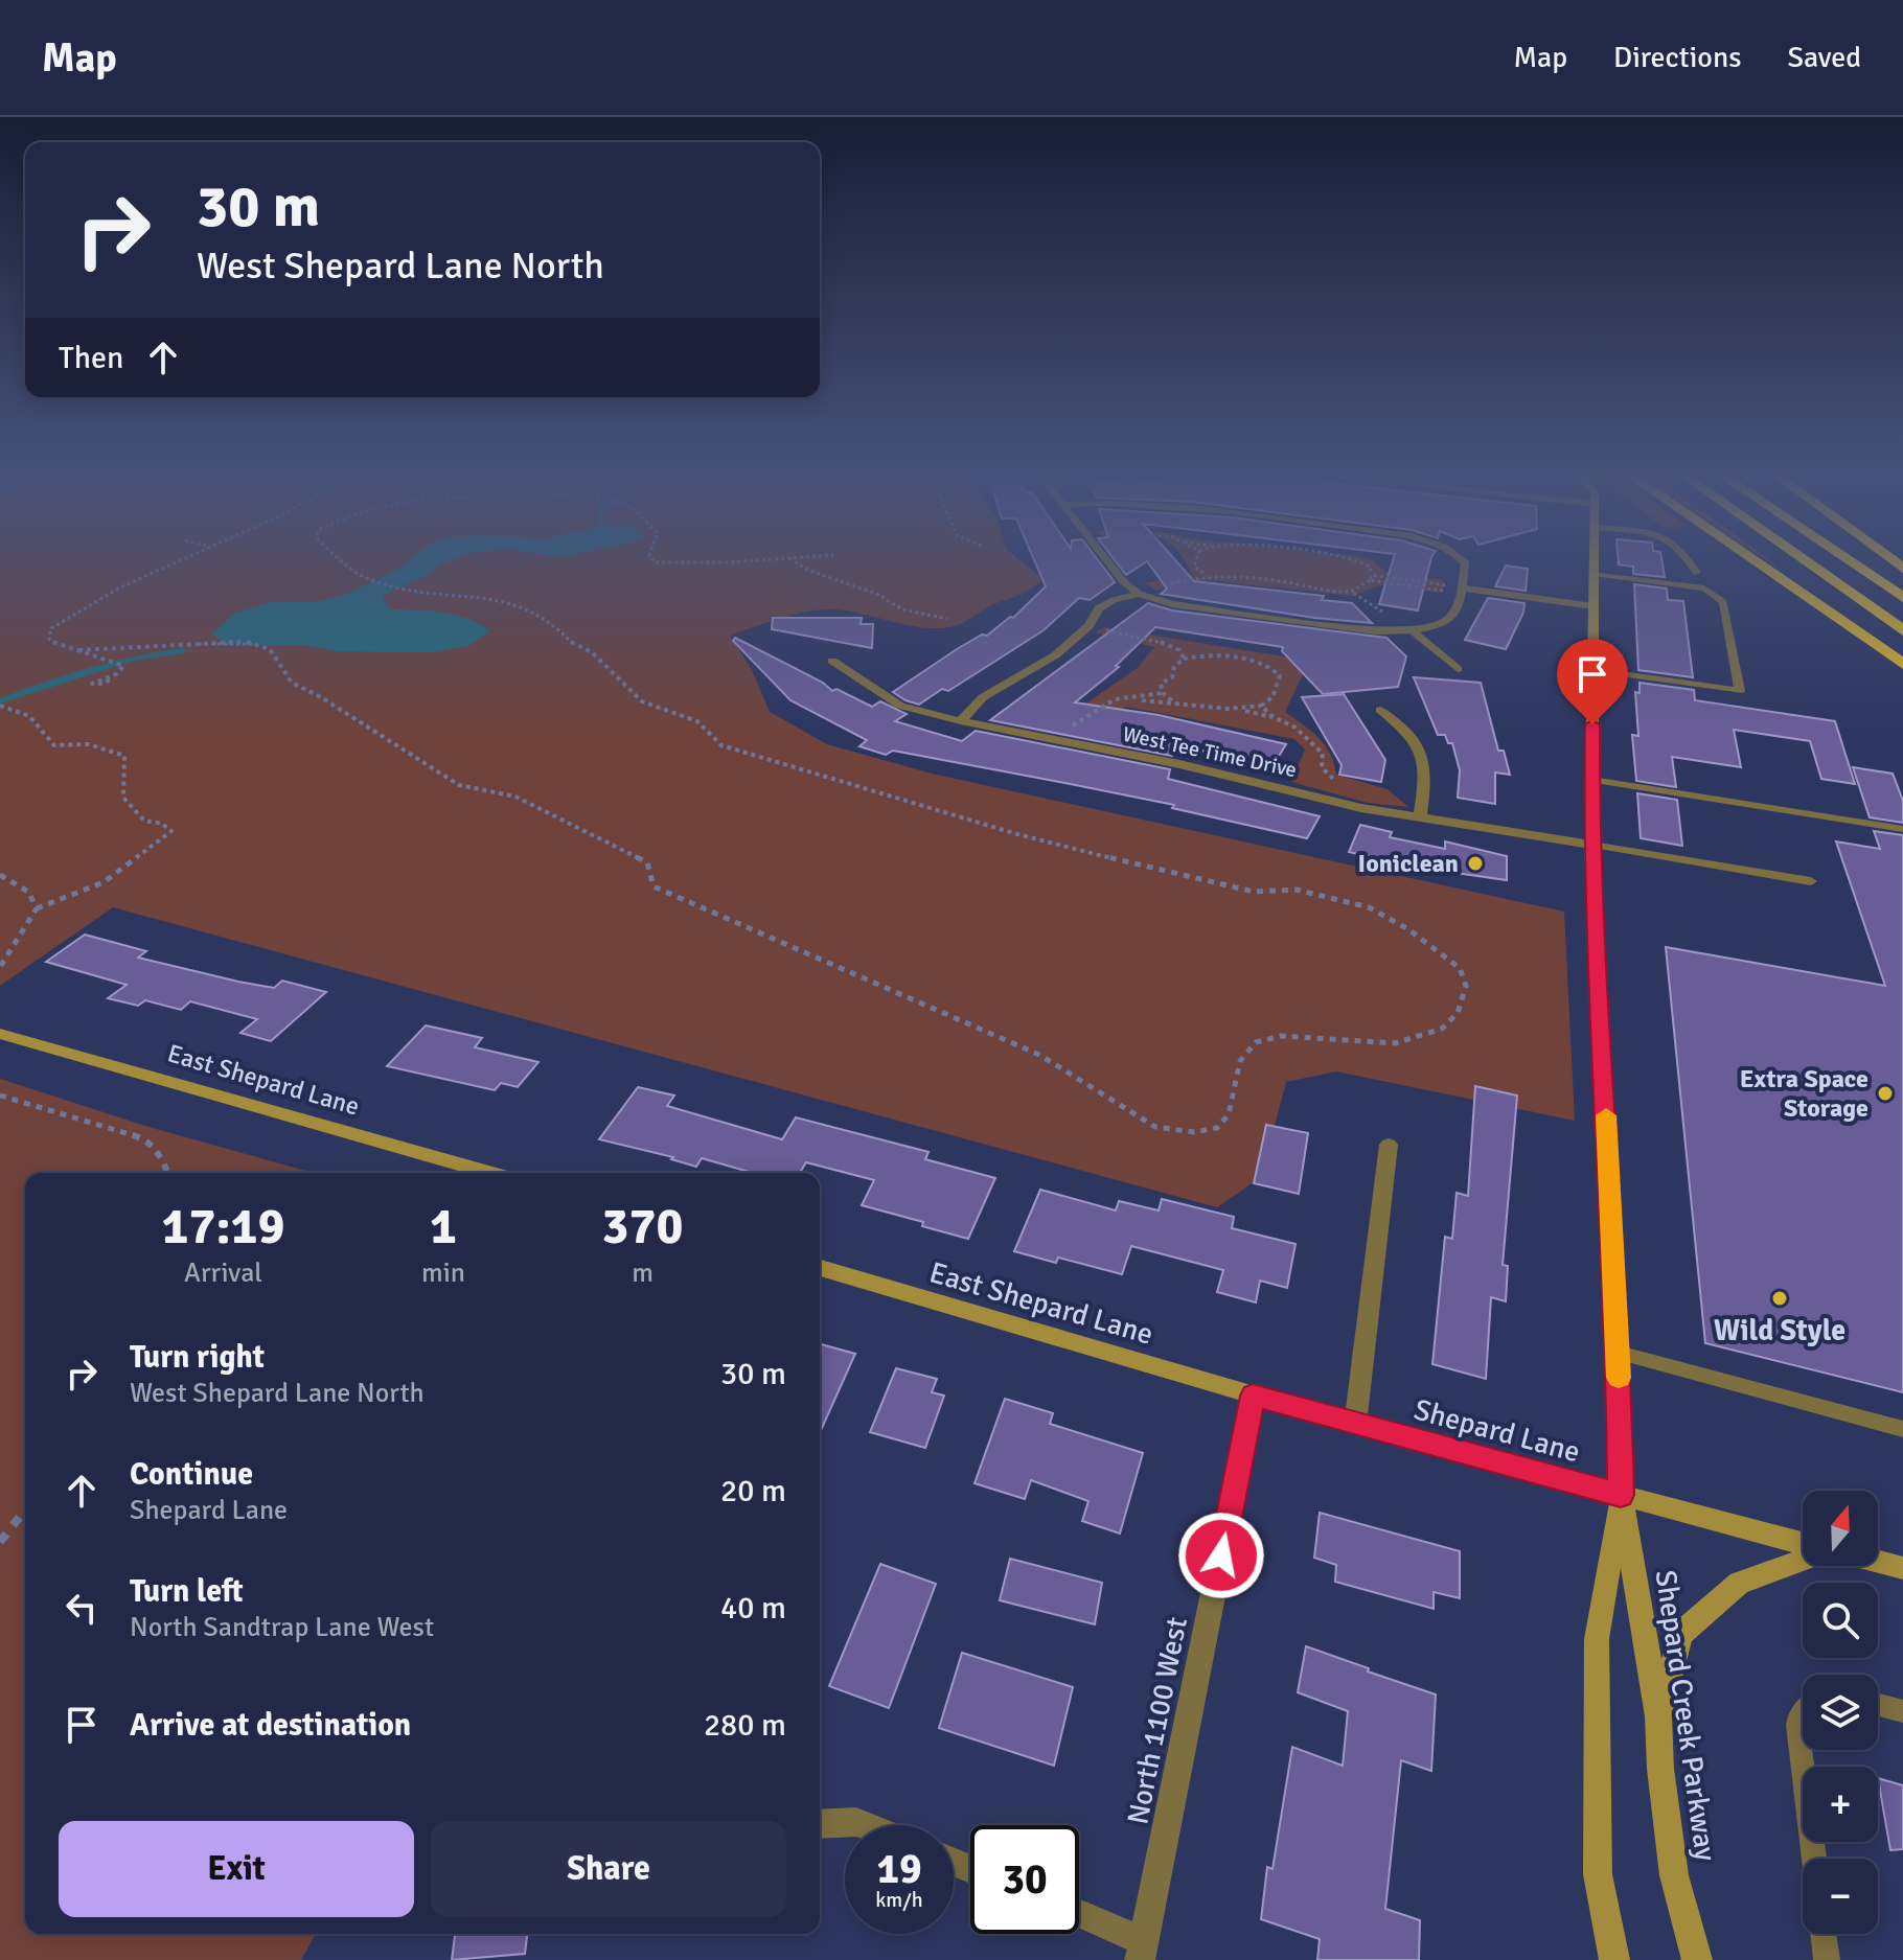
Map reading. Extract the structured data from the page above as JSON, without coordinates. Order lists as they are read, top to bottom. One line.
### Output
{"streets":{"street":["West Tee Time Drive","East Shepard Lane","Shepard Lane","Shepard Creek Parkway","North 1100 West"]},"crossings":[["East Shepard Lane","Shepard Lane"],["East Shepard Lane","North 1100 West"],["Shepard Lane","Shepard Creek Parkway"]],"places":["Ioniclean","Extra Space Storage","Wild Style"],"north":"top","page":{"header":"Map","nav":["Map","Directions","Saved"],"turn":["30 m","West Shepard Lane North"],"then":"Then","eta":["17:19","Arrival","1","min","370","m"],"list":[{"name":"Turn right","note":"West Shepard Lane North","value":"30 m"},{"name":"Continue","note":"Shepard Lane","value":"20 m"},{"name":"Turn left","note":"North Sandtrap Lane West","value":"40 m"},{"name":"Arrive at destination","value":"280 m"}],"map_buttons":["+","−"],"buttons":["Exit","Share"],"speed":"19 km/h","limit":"30"}}
